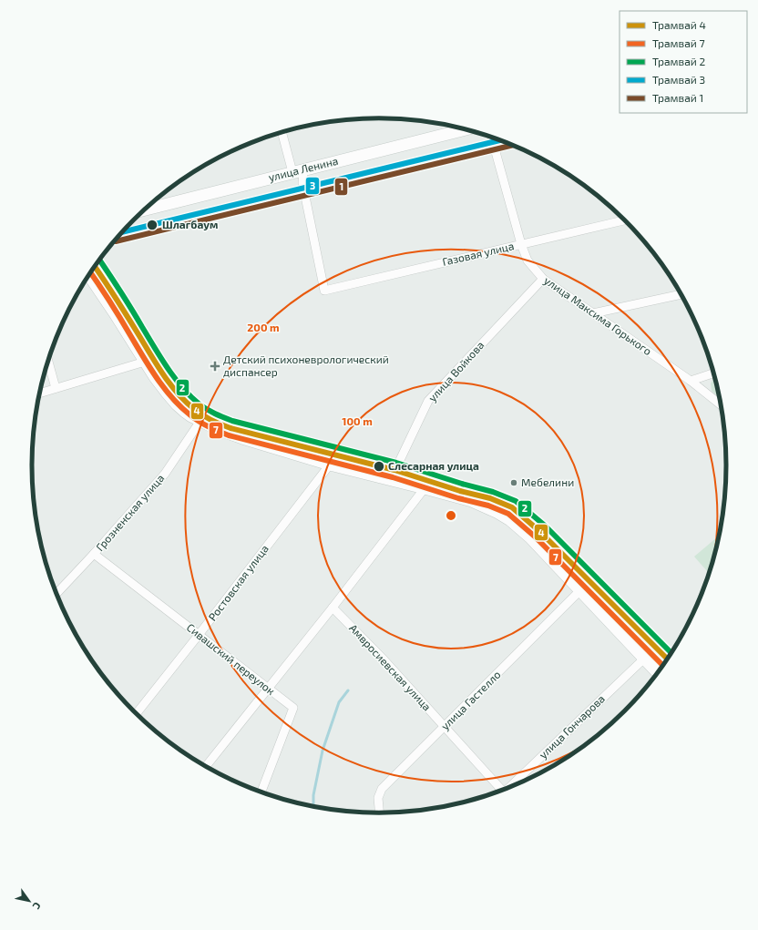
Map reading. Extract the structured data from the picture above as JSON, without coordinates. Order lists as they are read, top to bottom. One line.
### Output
{"streets":{"main road":["улица Ленина"],"street":["Газовая улица","улица Максима Горького","улица Войкова","Грозненская улица","Ростовская улица","Сивашский переулок","Амвросиевская улица","улица Гастелло","улица Гончарова"]},"crossings":[["улица Ленина","Газовая улица"],["Газовая улица","улица Максима Горького"],["улица Максима Горького","улица Войкова"],["Грозненская улица","Сивашский переулок"],["Ростовская улица","Сивашский переулок"],["Амвросиевская улица","улица Гастелло"]],"places":{"other":["Шлагбаум","Слесарная улица","Мебелини"],"health":["Детский психоневрологический диспансер"]},"lines":["tram line 3","tram line 1","tram line 2","tram line 4","tram line 7"],"legend":["Трамвай 4","Трамвай 7","Трамвай 2","Трамвай 3","Трамвай 1"],"north":"bottom right","rings":["200 m","100 m"]}
